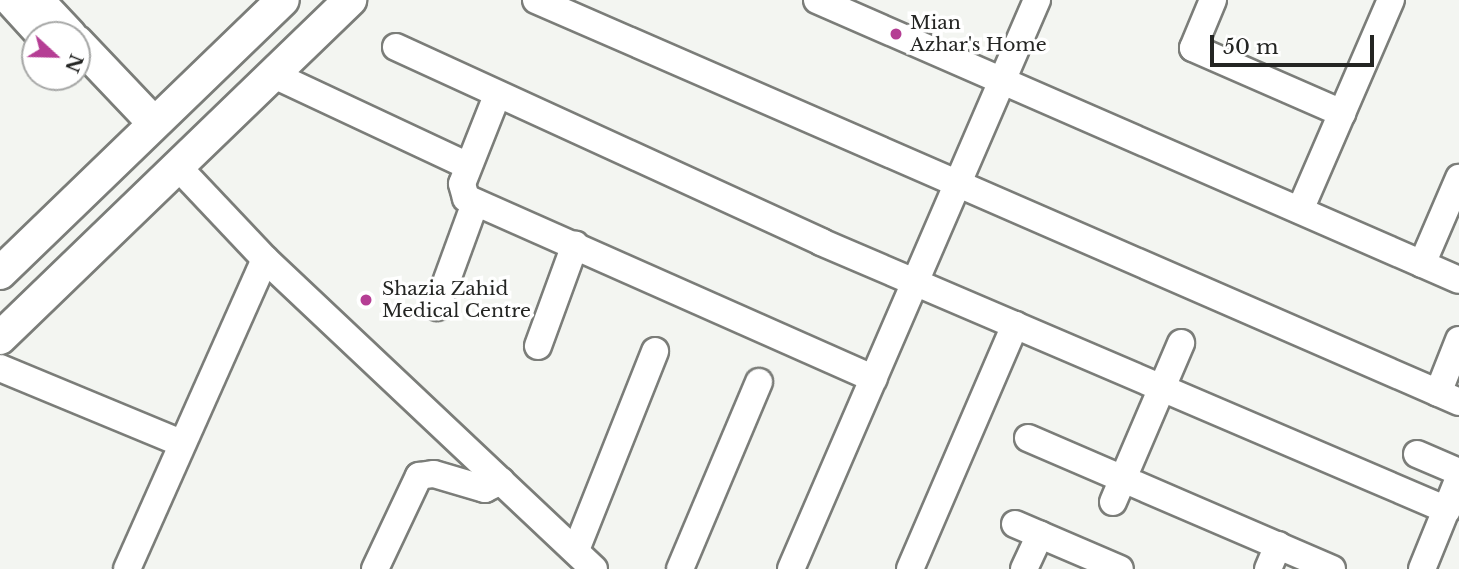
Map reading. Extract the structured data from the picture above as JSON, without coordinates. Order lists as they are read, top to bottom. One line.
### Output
{"places":["Mian Azhar's Home","Shazia Zahid Medical Centre"],"scale_bar":"50 m","north":"right"}
